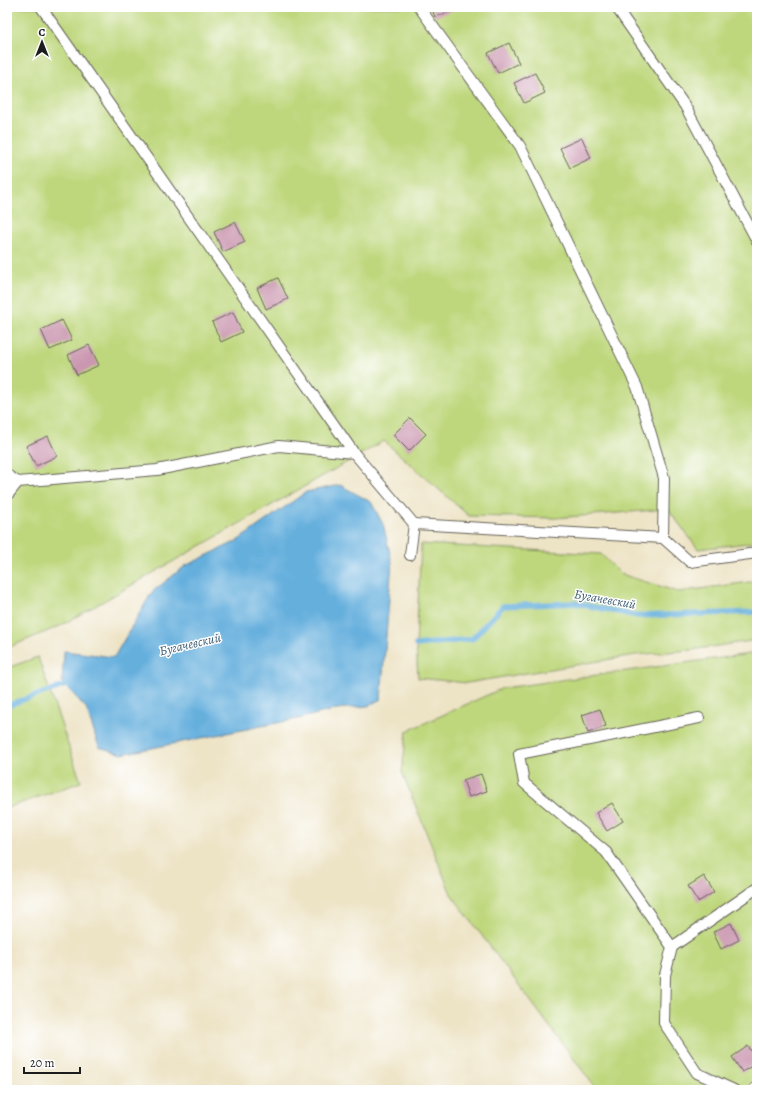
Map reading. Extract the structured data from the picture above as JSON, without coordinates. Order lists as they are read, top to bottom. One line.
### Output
{"water":["Бугачевский"],"scale_bar":"20 m","north":"top"}
